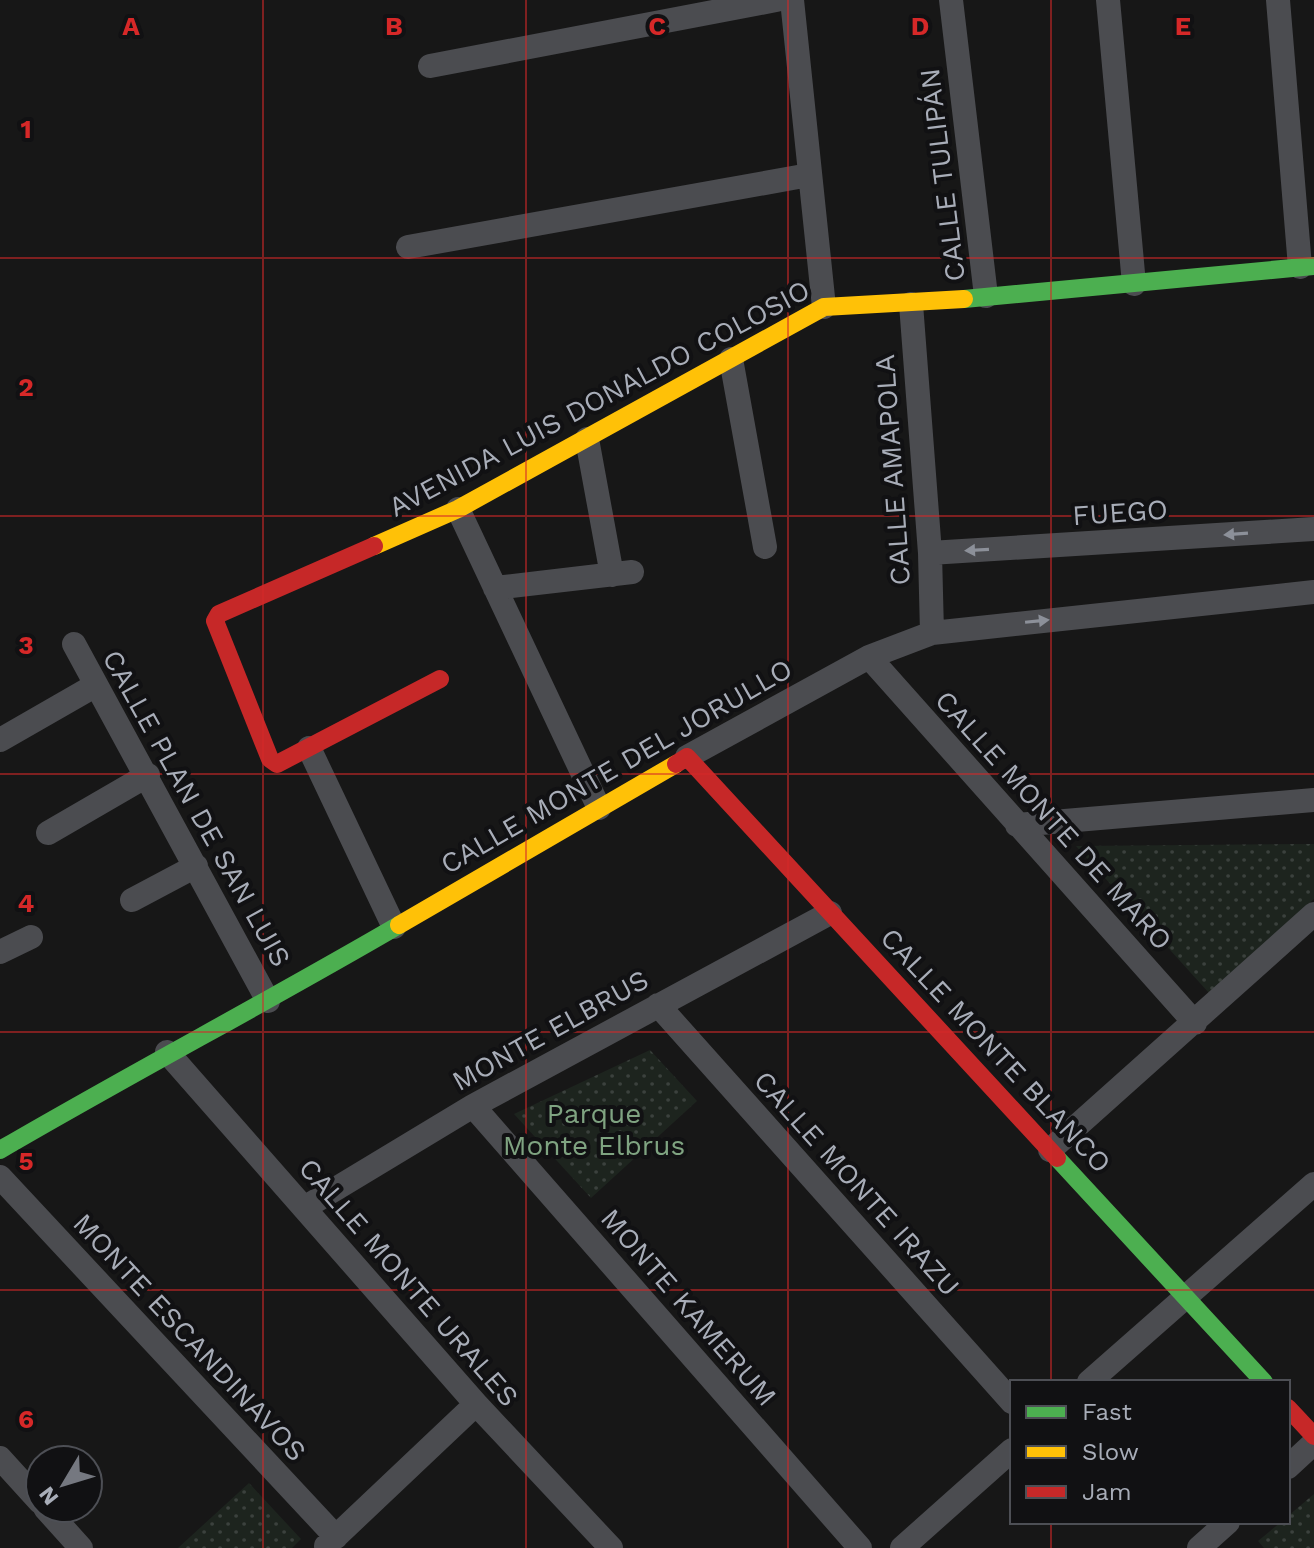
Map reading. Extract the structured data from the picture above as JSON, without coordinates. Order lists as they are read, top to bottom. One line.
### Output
{"streets":{"street":["CALLE TULIPÁN","AVENIDA LUIS DONALDO COLOSIO","CALLE AMAPOLA","FUEGO","CALLE MONTE DEL JORULLO","CALLE PLAN DE SAN LUIS","CALLE MONTE DE MARO","MONTE ELBRUS","CALLE MONTE BLANCO","CALLE MONTE IRAZU","CALLE MONTE URALES","MONTE KAMERUM","MONTE ESCANDINAVOS"]},"crossings":[["CALLE TULIPÁN","AVENIDA LUIS DONALDO COLOSIO"],["AVENIDA LUIS DONALDO COLOSIO","CALLE AMAPOLA"],["CALLE AMAPOLA","FUEGO"],["CALLE AMAPOLA","CALLE MONTE DEL JORULLO"],["CALLE MONTE DEL JORULLO","CALLE PLAN DE SAN LUIS"],["CALLE MONTE DEL JORULLO","CALLE MONTE DE MARO"],["CALLE MONTE DEL JORULLO","CALLE MONTE BLANCO"],["CALLE MONTE DEL JORULLO","CALLE MONTE URALES"],["MONTE ELBRUS","CALLE MONTE BLANCO"],["MONTE ELBRUS","CALLE MONTE IRAZU"],["MONTE ELBRUS","CALLE MONTE URALES"],["MONTE ELBRUS","MONTE KAMERUM"]],"one_way":["FUEGO"],"parks":["Parque Monte Elbrus"],"legend":["Fast","Slow","Jam"],"north":"bottom left","grid":{"columns":["A","B","C","D","E"],"rows":["1","2","3","4","5","6"]}}
